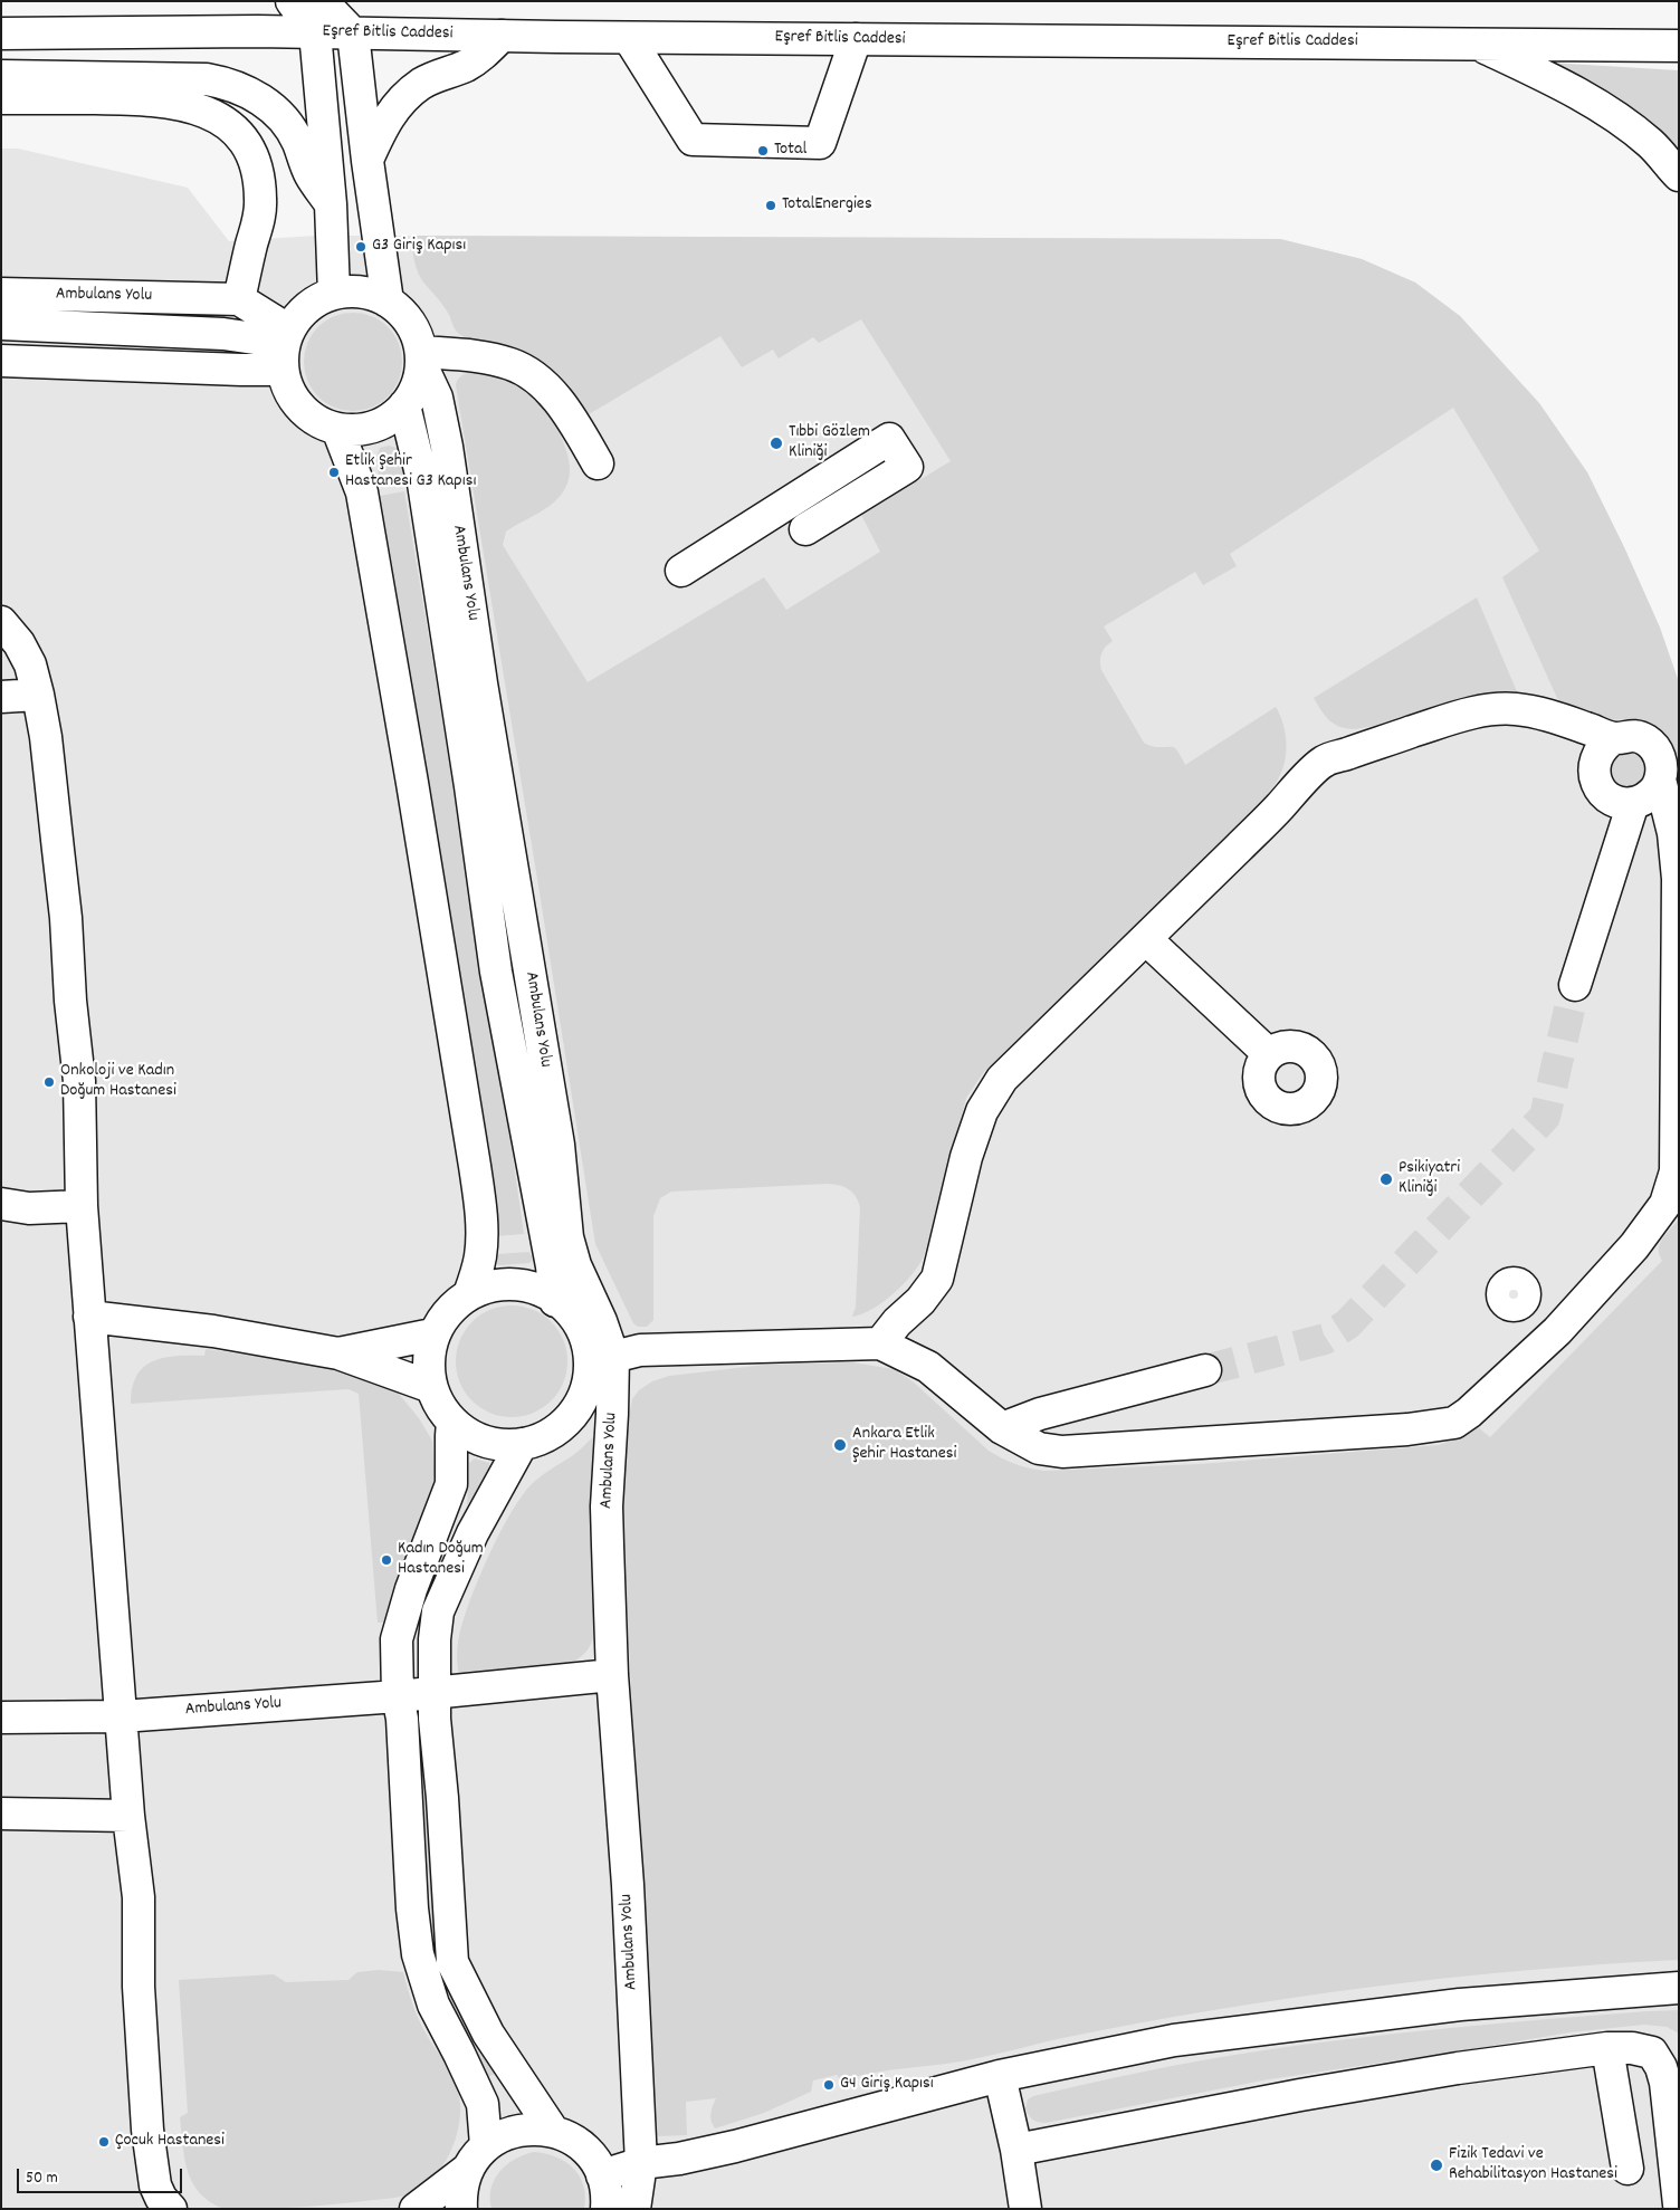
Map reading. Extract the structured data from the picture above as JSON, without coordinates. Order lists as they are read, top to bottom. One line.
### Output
{"streets":{"main road":["Eşref Bitlis Caddesi","Ambulans Yolu"]},"places":["Total","TotalEnergies","G3 Giriş Kapısı","Tıbbi Gözlem Kliniği","Etlik Şehir Hastanesi G3 Kapısı","Onkoloji ve Kadın Doğum Hastanesi","Psikiyatri Kliniği","Ankara Etlik Şehir Hastanesi","Kadın Doğum Hastanesi","G4 Giriş Kapısı","Çocuk Hastanesi","Fizik Tedavi ve Rehabilitasyon Hastanesi"],"scale_bar":"50 m"}
